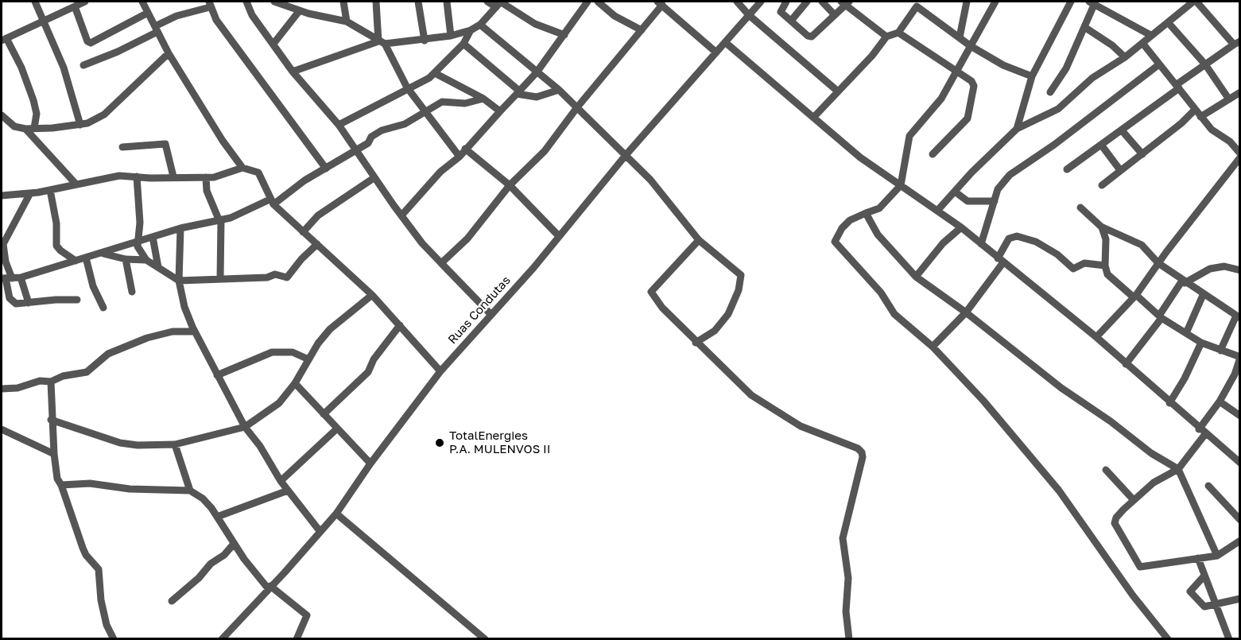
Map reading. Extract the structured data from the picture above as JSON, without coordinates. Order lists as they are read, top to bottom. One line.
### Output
{"streets":{"street":["Ruas Condutas"]},"places":["TotalEnergies P.A. MULENVOS II"]}
